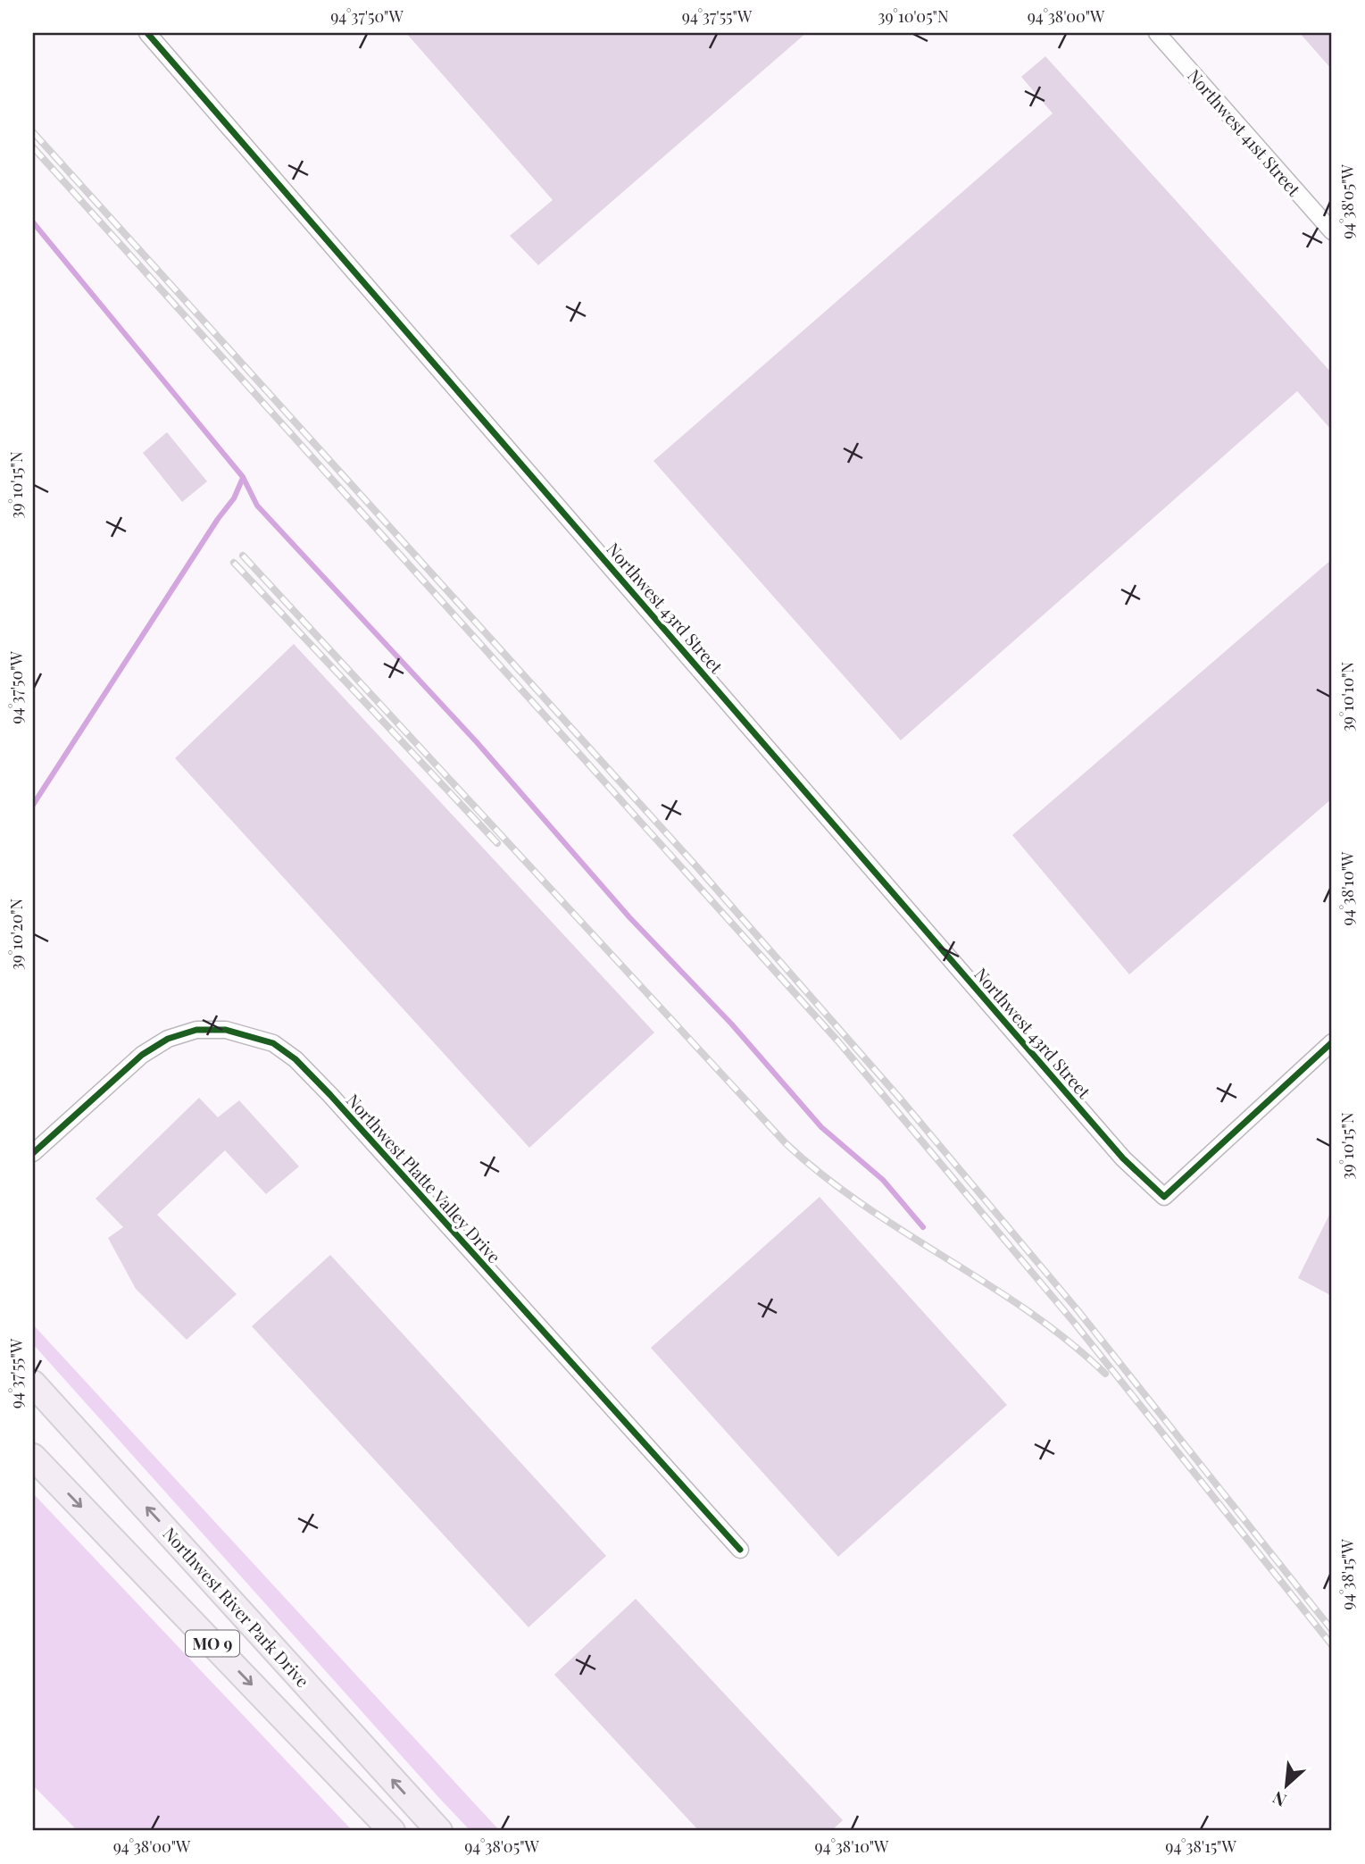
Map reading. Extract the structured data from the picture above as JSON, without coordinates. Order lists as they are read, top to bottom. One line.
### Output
{"streets":{"main road":["Northwest River Park Drive","MO 9"],"street":["Northwest 41st Street","Northwest 43rd Street","Northwest Platte Valley Drive"]},"north":"bottom left","coordinates":["94°37'50\"W","94°37'55\"W","39°10'05\"N","94°38'00\"W","94°38'05\"W","39°10'15\"N","39°10'10\"N","94°38'10\"W","39°10'20\"N","94°38'15\"W"]}
